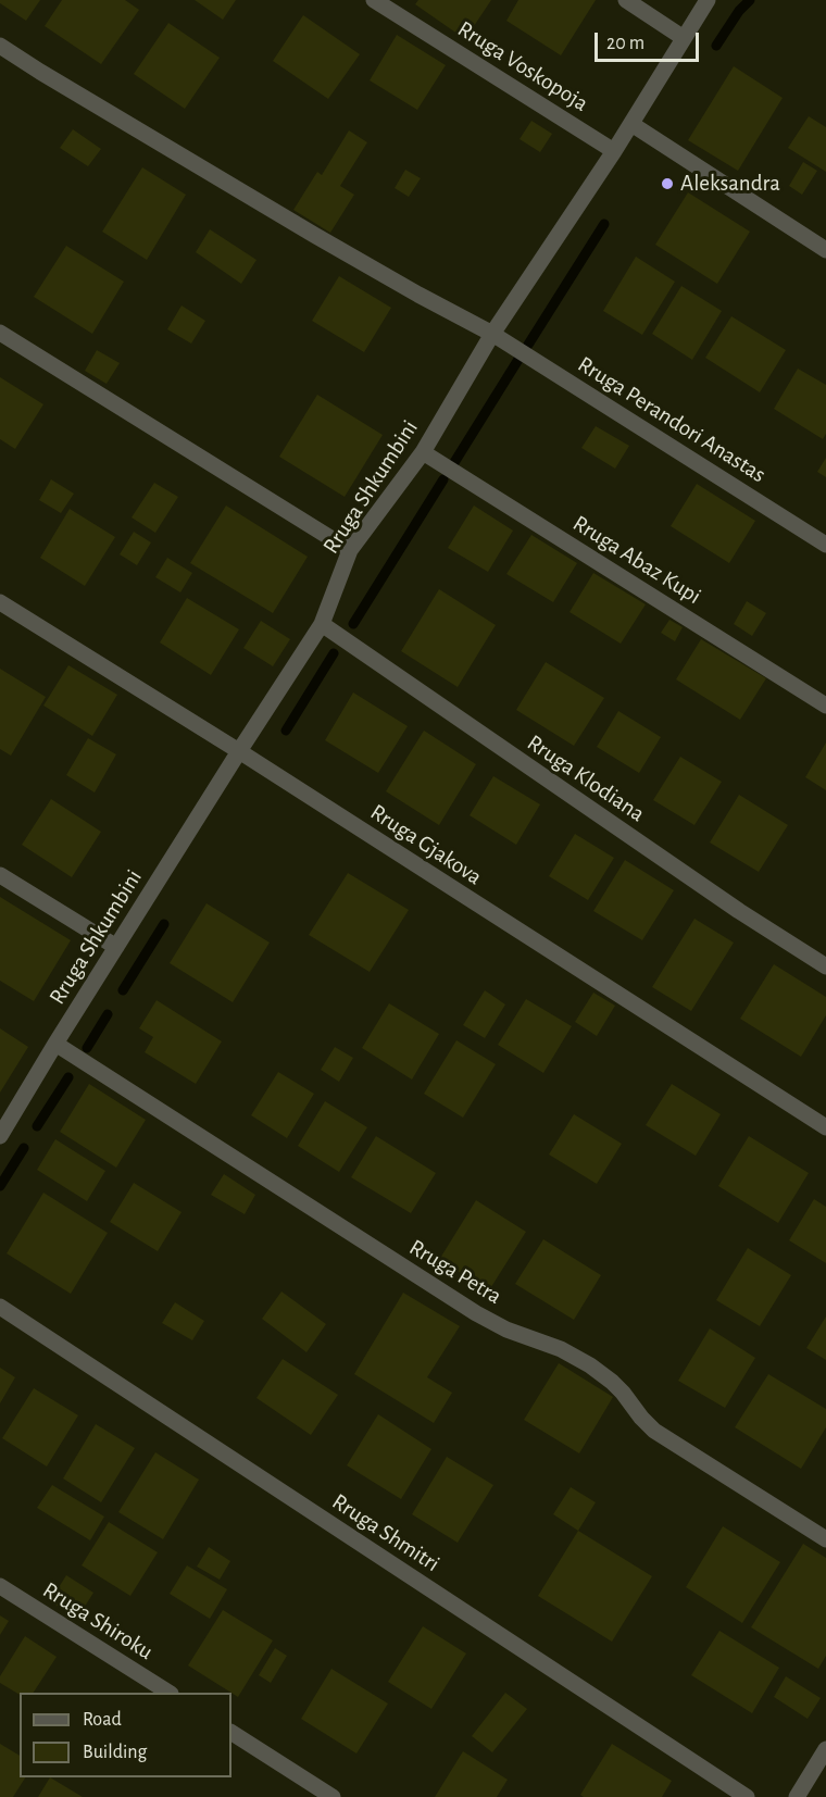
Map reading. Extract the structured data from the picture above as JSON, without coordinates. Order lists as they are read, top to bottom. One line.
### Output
{"streets":{"street":["Rruga Voskopoja","Rruga Perandori Anastas","Rruga Shkumbini","Rruga Abaz Kupi","Rruga Klodiana","Rruga Gjakova","Rruga Petra","Rruga Shmitri","Rruga Shiroku"]},"crossings":[["Rruga Voskopoja","Rruga Shkumbini"],["Rruga Perandori Anastas","Rruga Shkumbini"],["Rruga Shkumbini","Rruga Abaz Kupi"],["Rruga Shkumbini","Rruga Klodiana"],["Rruga Shkumbini","Rruga Gjakova"],["Rruga Shkumbini","Rruga Petra"]],"places":["Aleksandra"],"legend":["Road","Building"],"scale_bar":"20 m"}
